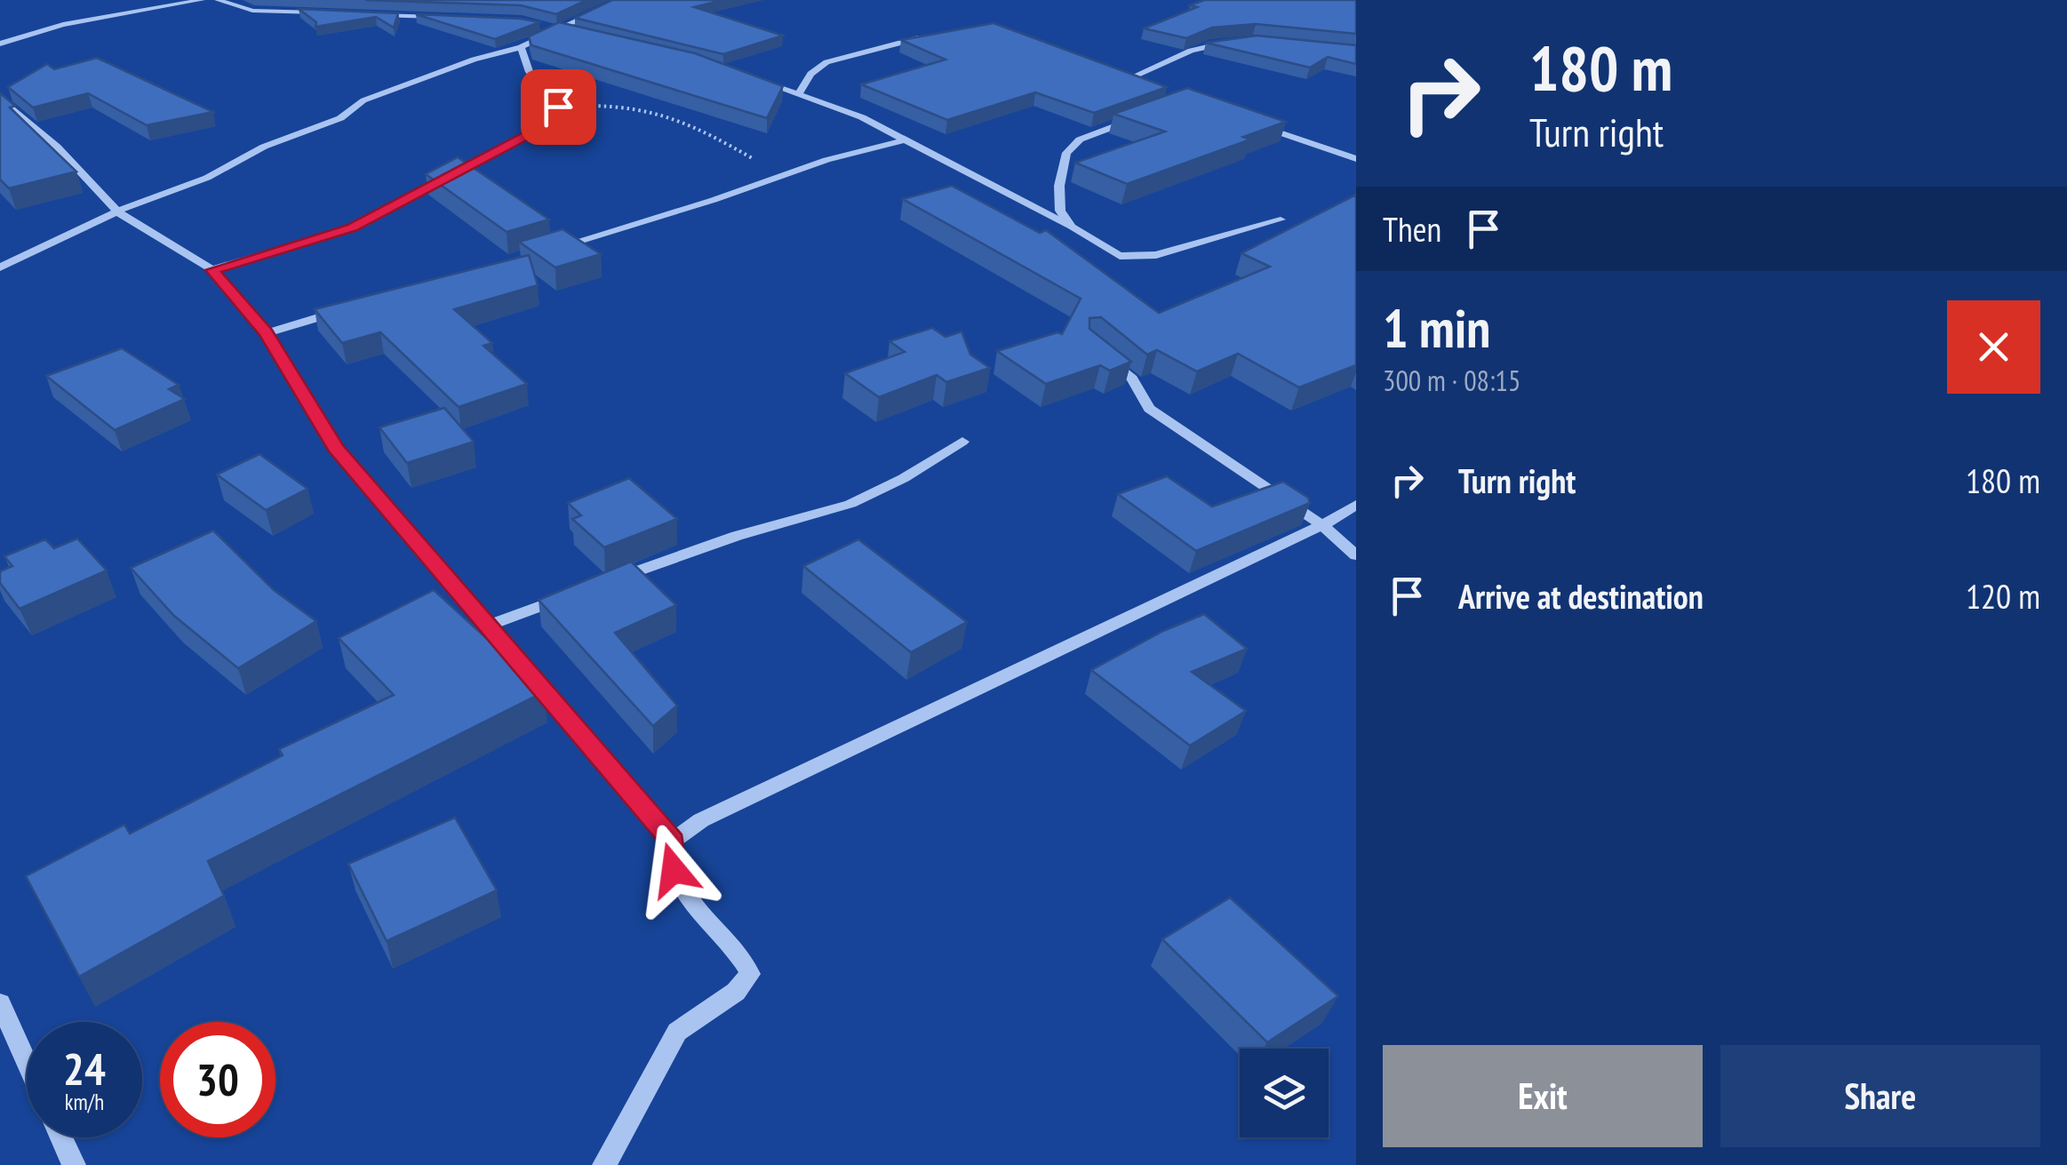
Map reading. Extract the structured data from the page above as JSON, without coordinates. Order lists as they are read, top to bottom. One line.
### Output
{"page":{"turn":["180 m","Turn right"],"then":"Then","heading":["1 min","300 m · 08:15"],"list":[{"name":"Turn right","value":"180 m"},{"name":"Arrive at destination","value":"120 m"}],"speed":"24 km/h","limit":"30","buttons":["Exit","Share"]}}
